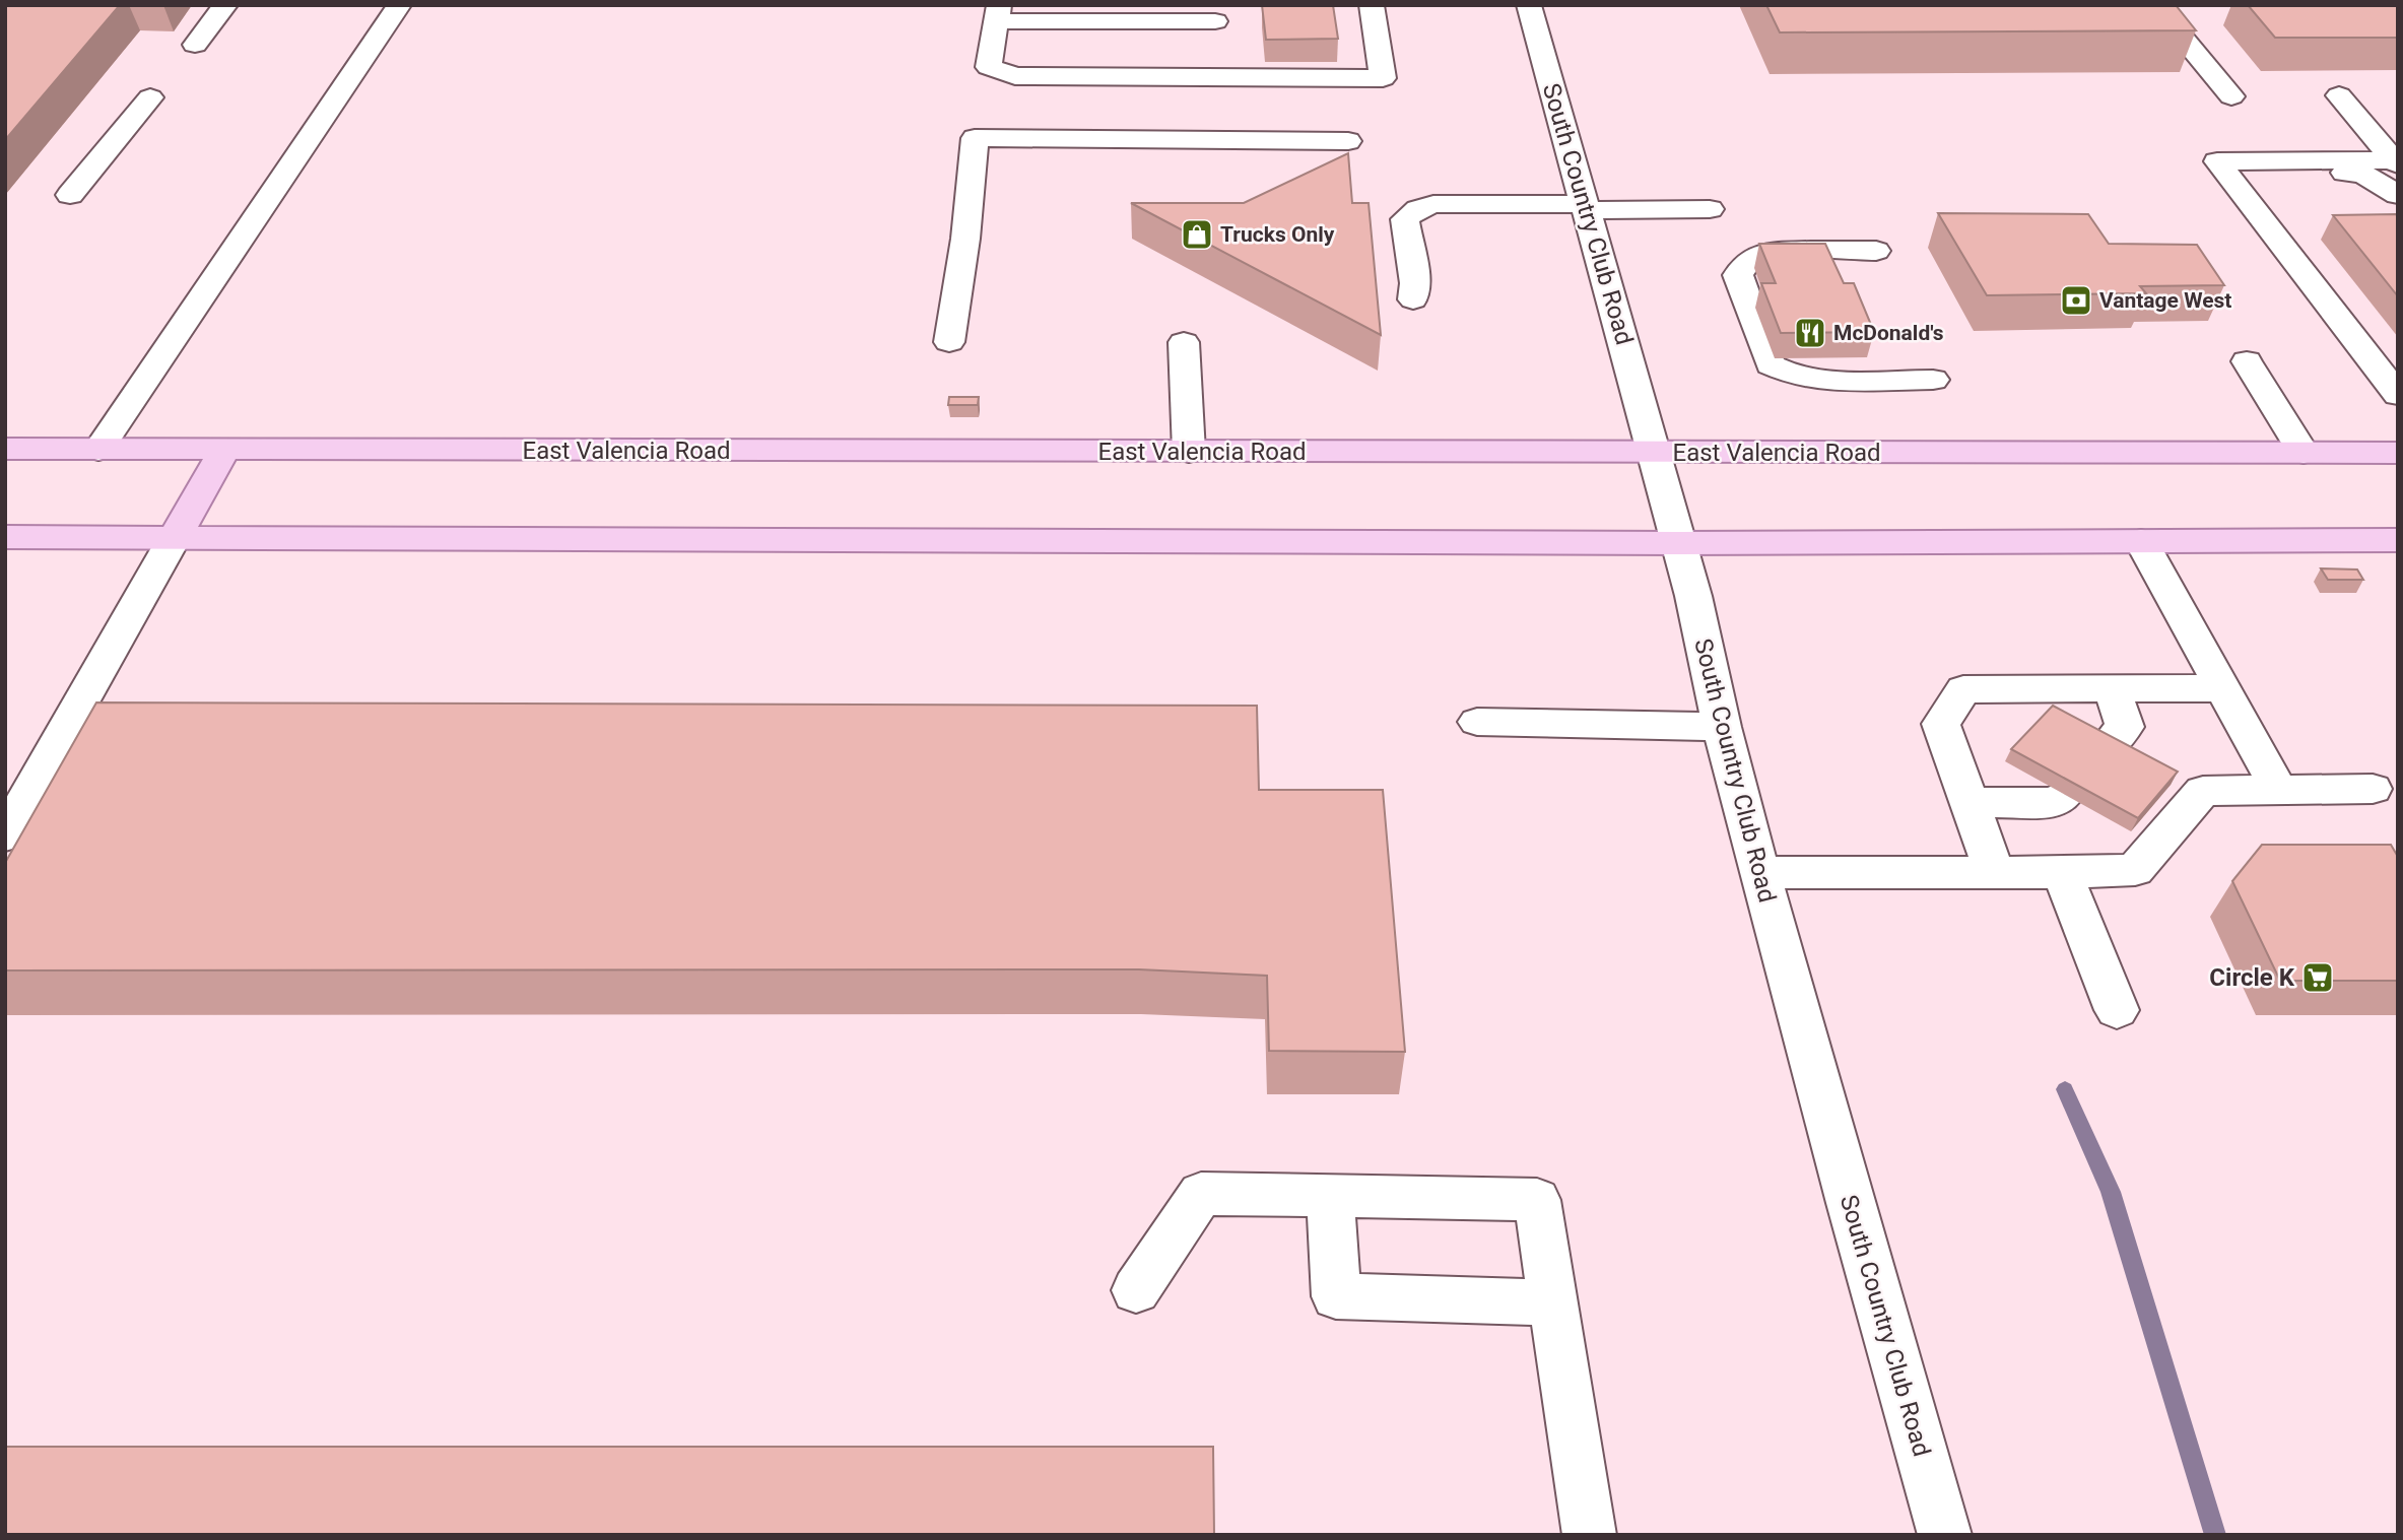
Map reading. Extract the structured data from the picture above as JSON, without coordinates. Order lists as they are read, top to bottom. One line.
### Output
{"streets":{"main road":["East Valencia Road"],"street":["South Country Club Road"]},"crossings":[["South Country Club Road","East Valencia Road"]],"places":{"shop":["Trucks Only"],"bank":["Vantage West"],"restaurant":["McDonald's"],"supermarket":["Circle K"]}}
